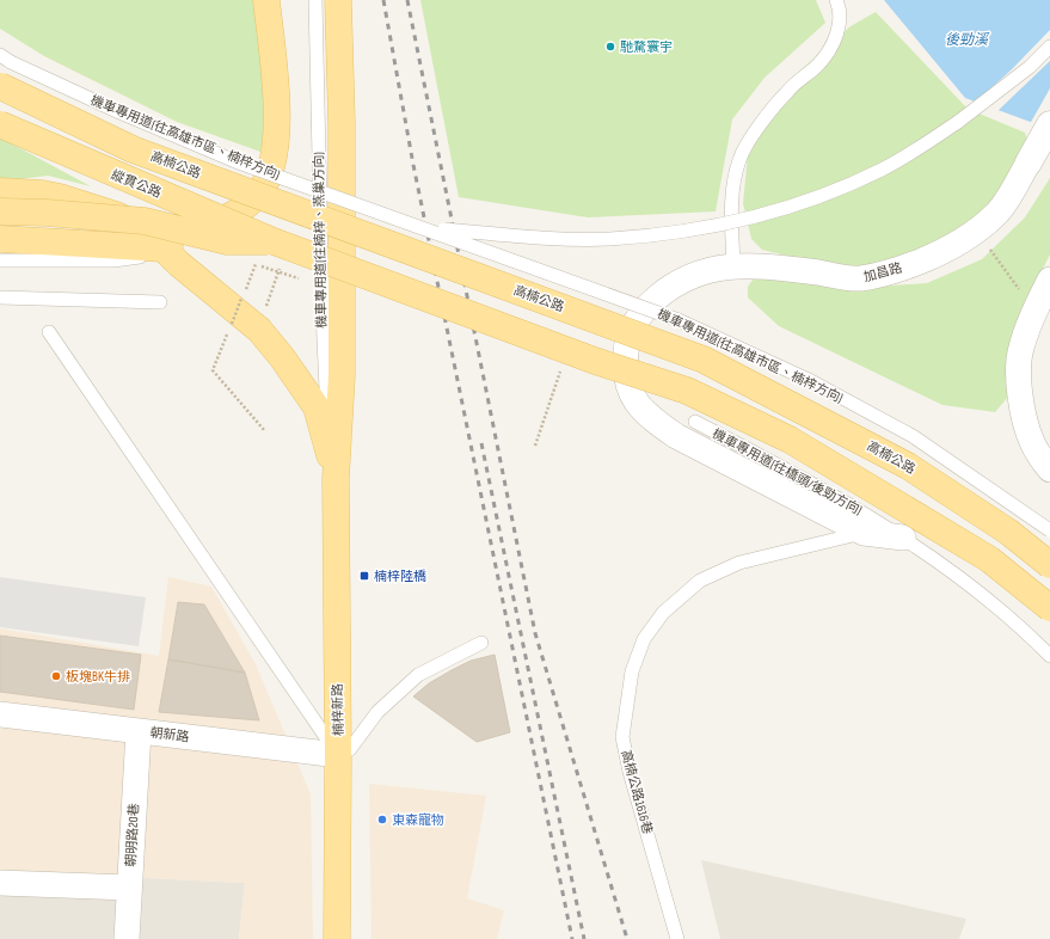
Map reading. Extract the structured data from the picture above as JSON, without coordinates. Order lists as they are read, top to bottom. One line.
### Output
{"streets":{"main road":["高楠公路","縱貫公路","楠梓新路"],"street":["加昌路","朝新路","朝明路20巷"],"lane":["機車專用道(往高雄市區、楠梓方向)","機車專用道(往楠梓、燕巢方向)","機車專用道(往橋頭/後勁方向)","高楠公路1616巷"]},"crossings":[["機車專用道(往楠梓、燕巢方向)","楠梓新路"],["加昌路","高楠公路1616巷"],["楠梓新路","朝新路"],["朝新路","朝明路20巷"]],"water":["後勁溪"],"places":{"other":["馳騖寰宇","板塊BK牛排","東森寵物"],"transit":["楠梓陸橋"]}}
